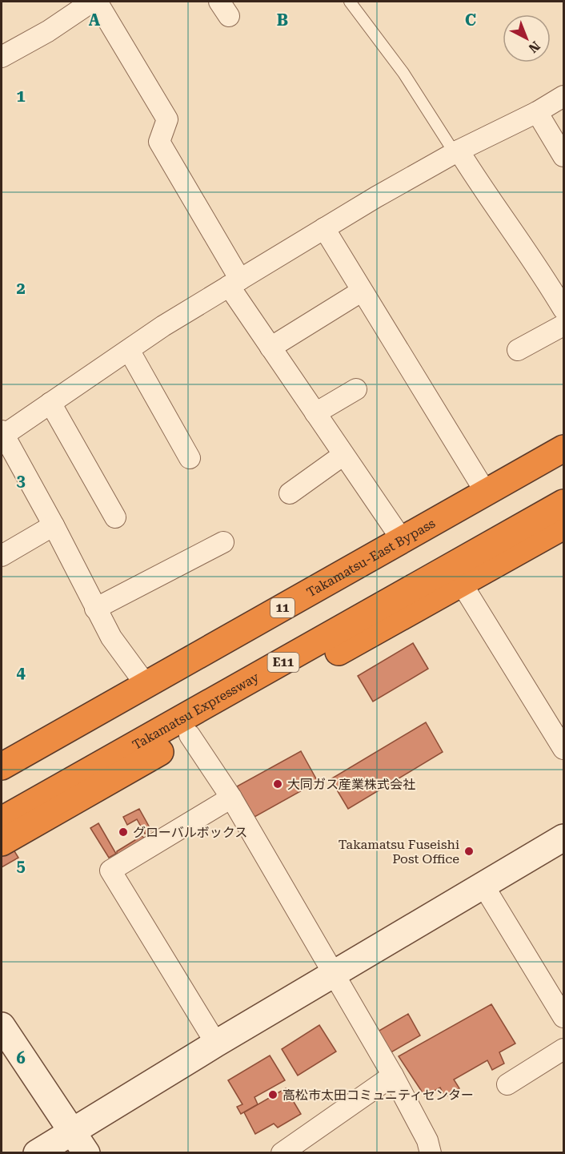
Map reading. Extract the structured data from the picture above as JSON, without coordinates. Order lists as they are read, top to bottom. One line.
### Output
{"streets":{"highway":["Takamatsu-East Bypass","11","E11","Takamatsu Expressway"]},"places":["大同ガス産業株式会社","グローバルボックス","Takamatsu Fuseishi Post Office","高松市太田コミュニティセンター"],"north":"bottom right","grid":{"columns":["A","B","C"],"rows":["1","2","3","4","5","6"]}}
